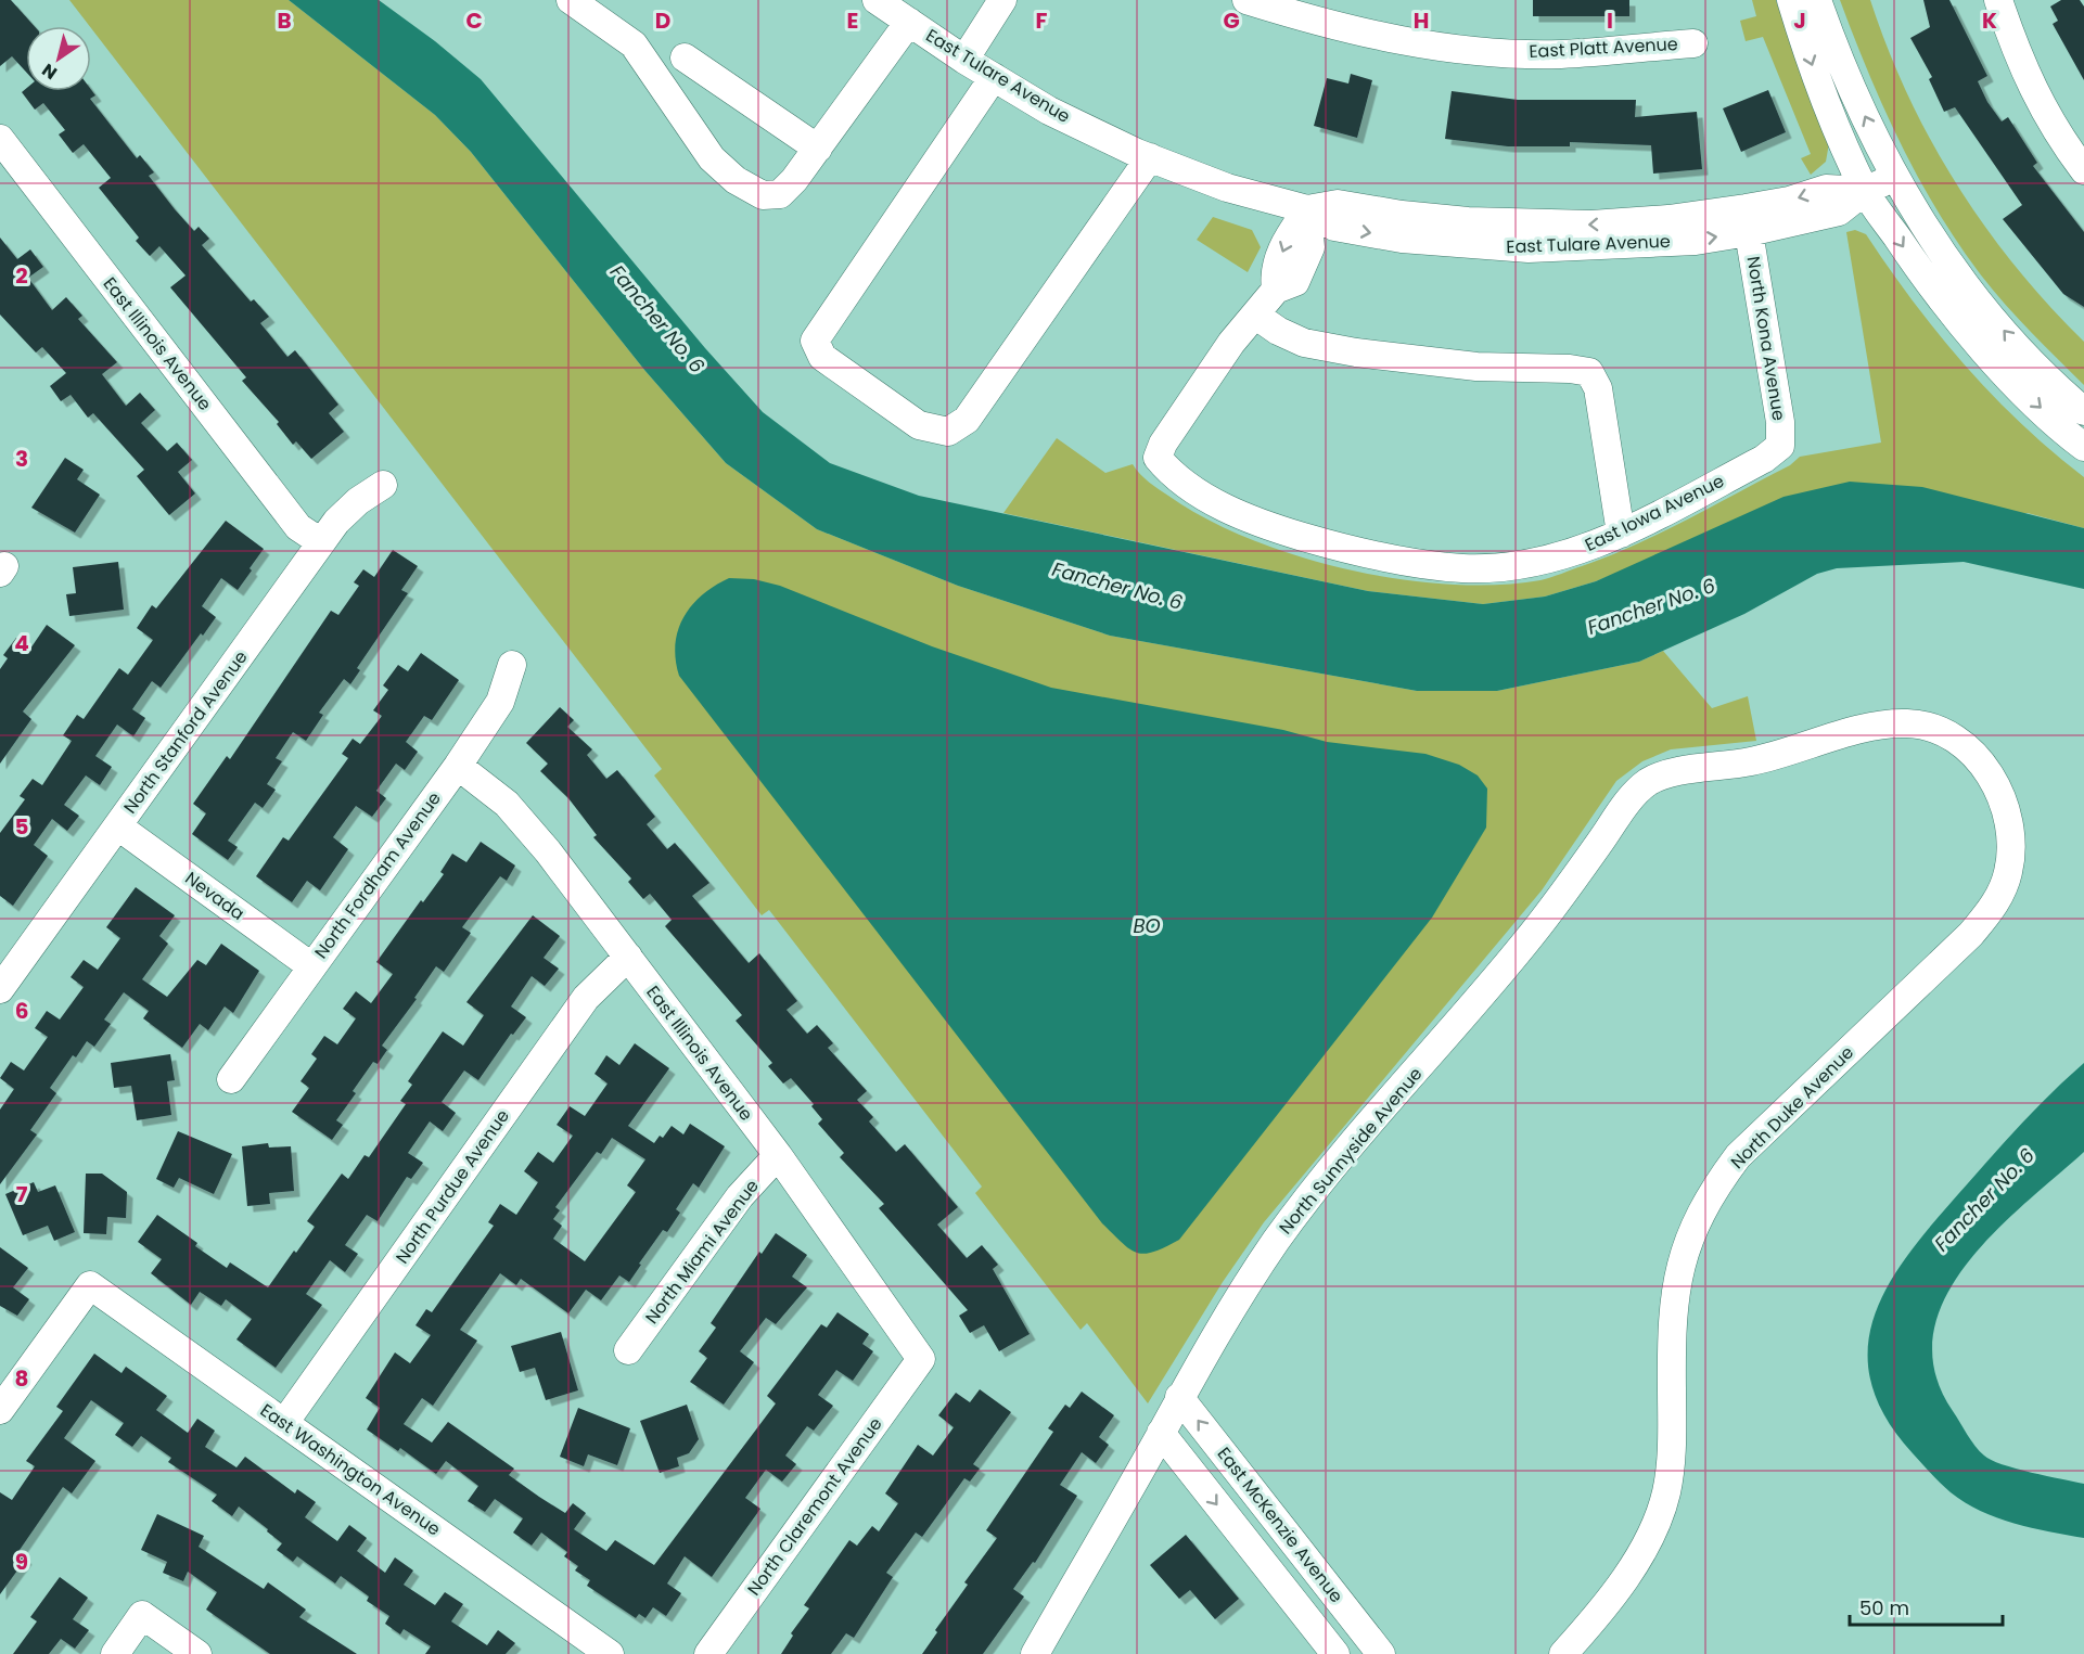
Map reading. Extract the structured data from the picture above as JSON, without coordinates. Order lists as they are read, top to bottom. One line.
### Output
{"streets":{"street":["East Platt Avenue","East Tulare Avenue","North Kona Avenue","East Illinois Avenue","East Iowa Avenue","North Stanford Avenue","North Fordham Avenue","Nevada","North Duke Avenue","North Sunnyside Avenue","North Purdue Avenue","North Miami Avenue","East Washington Avenue","North Claremont Avenue","East McKenzie Avenue"]},"crossings":[["East Tulare Avenue","North Kona Avenue"],["North Kona Avenue","East Iowa Avenue"],["East Illinois Avenue","North Stanford Avenue"],["East Illinois Avenue","North Fordham Avenue"],["East Illinois Avenue","North Purdue Avenue"],["East Illinois Avenue","North Miami Avenue"],["East Illinois Avenue","North Claremont Avenue"],["North Stanford Avenue","Nevada"],["North Fordham Avenue","Nevada"],["North Duke Avenue","North Sunnyside Avenue"],["North Sunnyside Avenue","East McKenzie Avenue"],["North Purdue Avenue","East Washington Avenue"]],"water":["Fancher No. 6","BO"],"scale_bar":"50 m","north":"bottom left","grid":{"columns":["B","C","D","E","F","G","H","I","J","K"],"rows":["2","3","4","5","6","7","8","9"]}}
